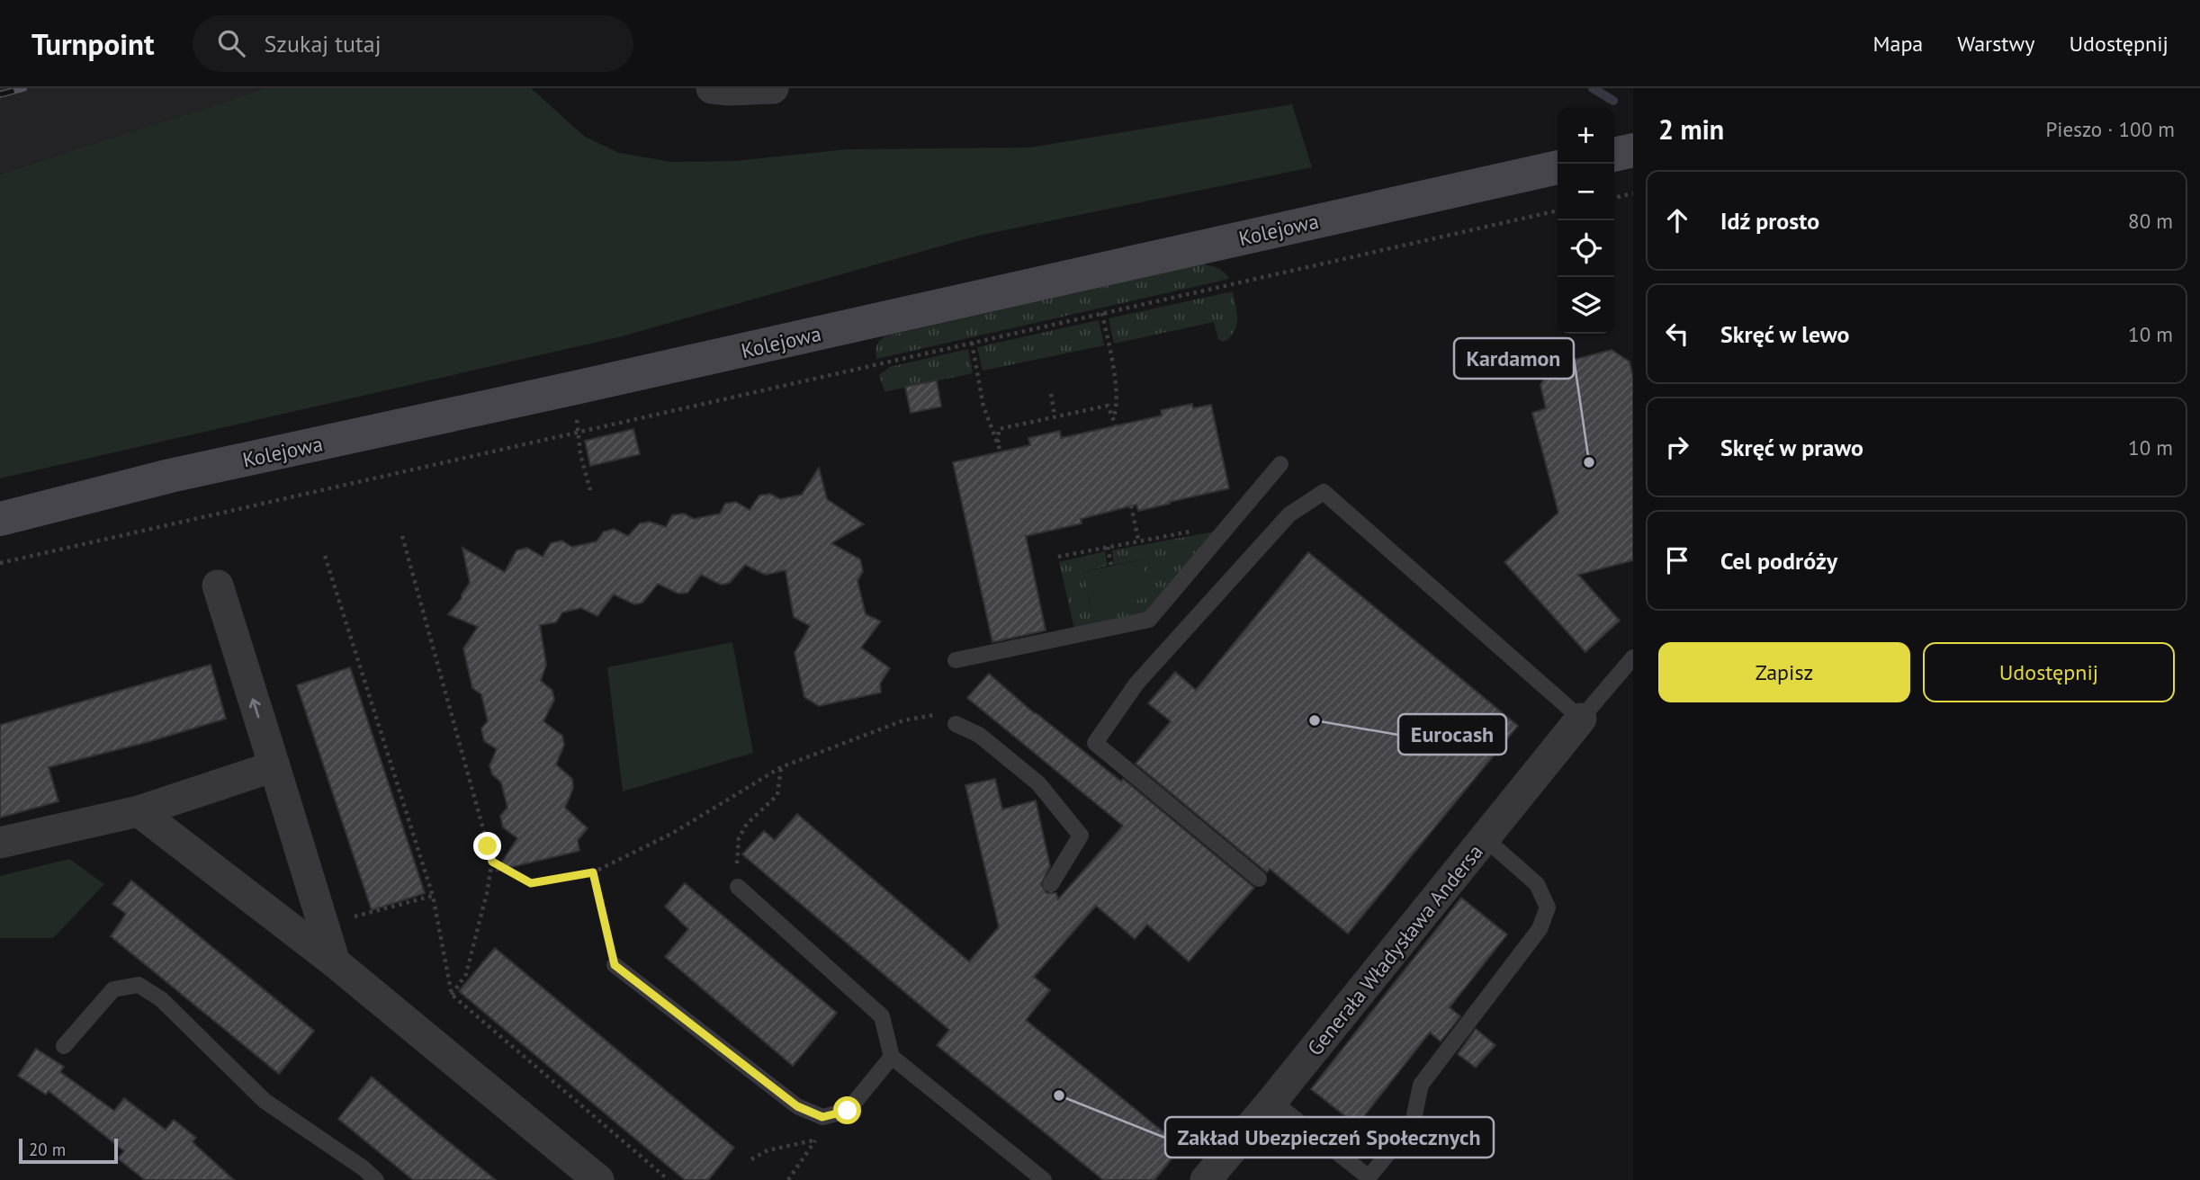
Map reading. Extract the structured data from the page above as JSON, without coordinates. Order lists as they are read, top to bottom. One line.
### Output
{"streets":{"street":["Kolejowa","Generała Władysława Andersa"]},"places":["Kardamon","Eurocash","Zakład Ubezpieczeń Społecznych"],"scale_bar":"20 m","page":{"header":"Turnpoint","search":"Szukaj tutaj","nav":["Mapa","Warstwy","Udostępnij"],"heading":["2 min","Pieszo · 100 m"],"map_buttons":["+","−"],"list":[["Idź prosto","80 m"],["Skręć w lewo","10 m"],["Skręć w prawo","10 m"],"Cel podróży"],"buttons":["Zapisz","Udostępnij"],"scale":"20 m"}}
